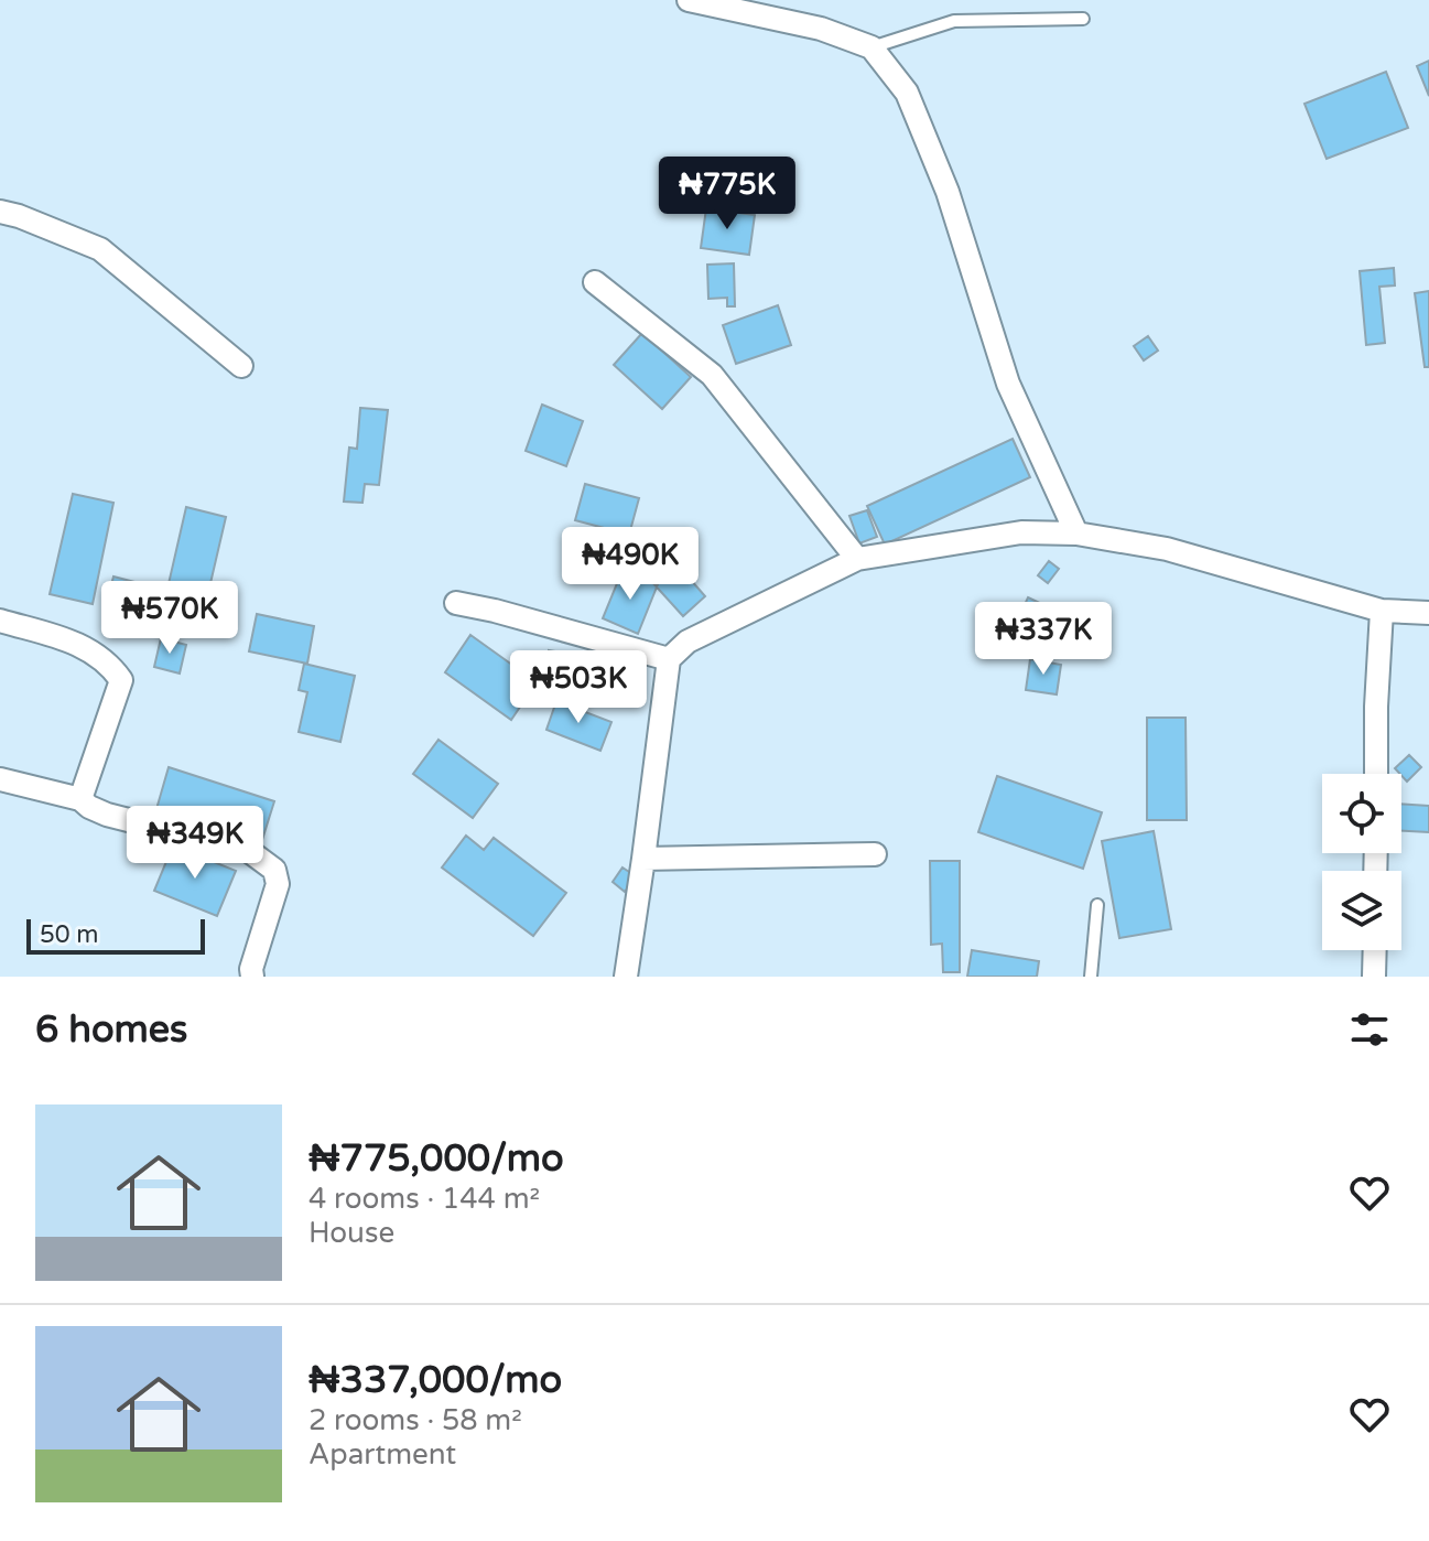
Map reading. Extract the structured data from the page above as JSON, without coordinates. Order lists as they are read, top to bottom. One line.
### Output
{"scale_bar":"50 m","page":{"price":["₦775K","₦490K","₦570K","₦337K","₦503K","₦349K"],"scale":"50 m","heading":"6 homes","list":[{"name":"₦775,000/mo","note":"4 rooms · 144 m² · House"},{"name":"₦337,000/mo","note":"2 rooms · 58 m² · Apartment"}]}}
